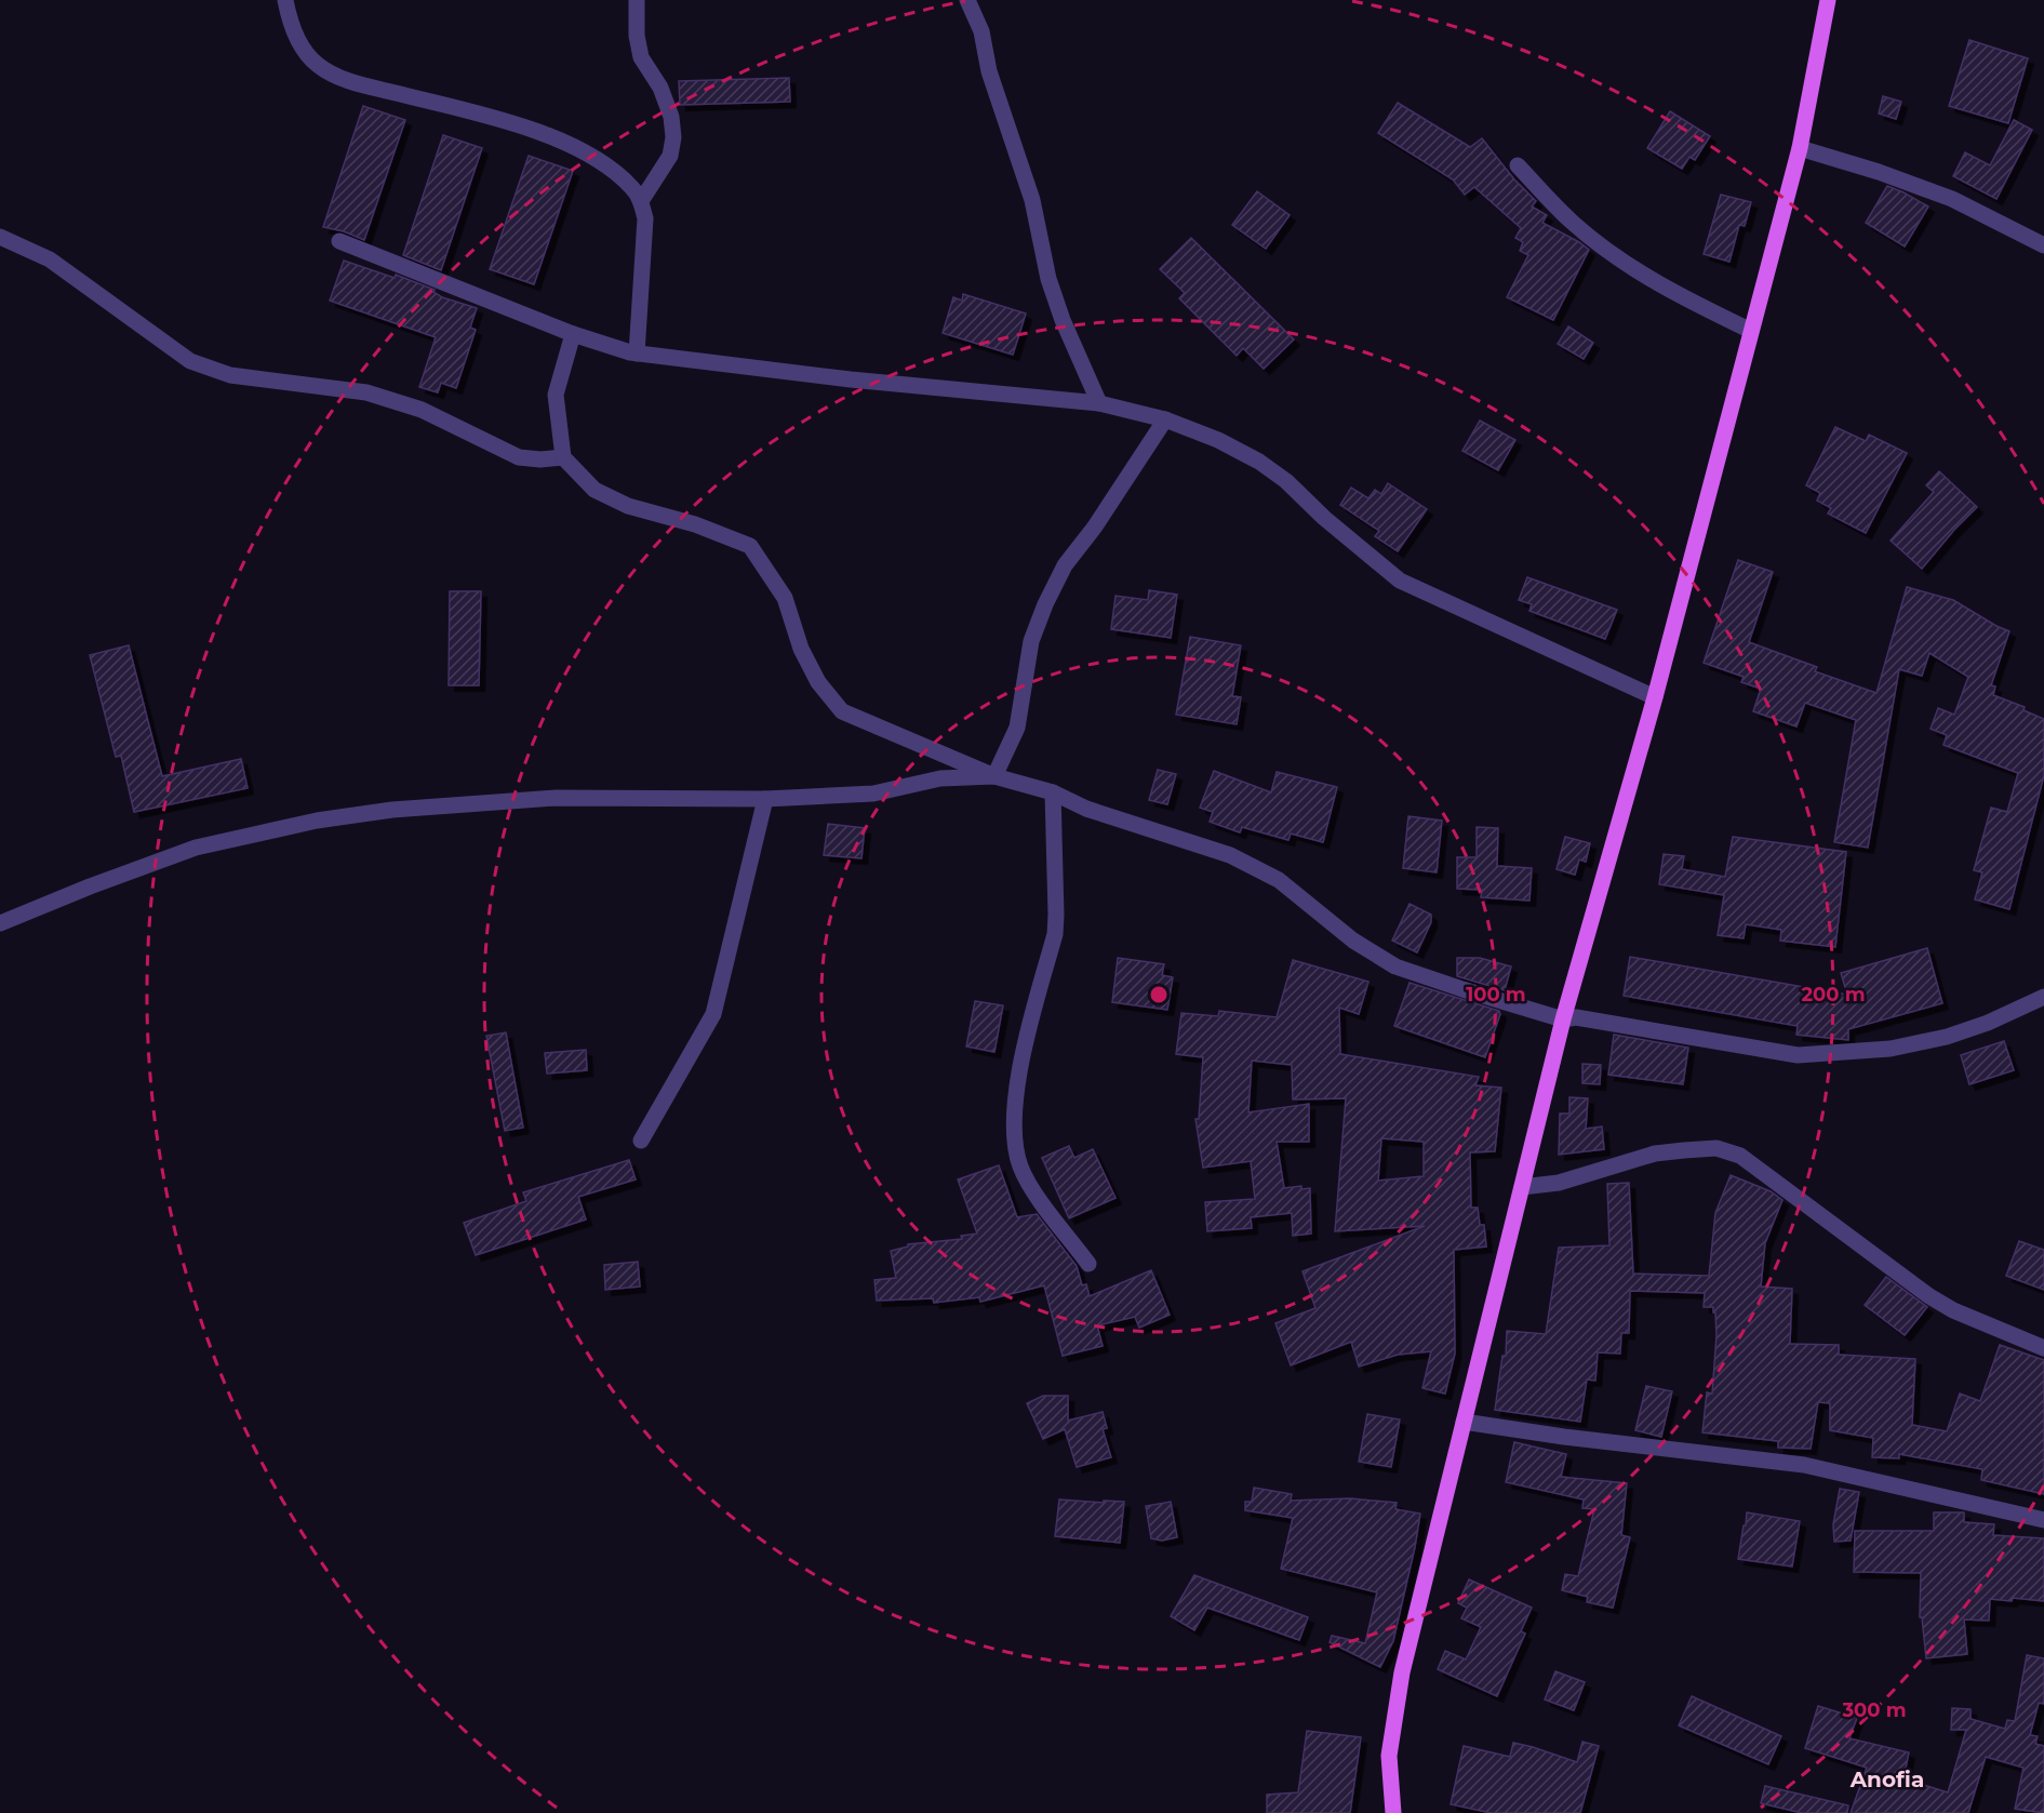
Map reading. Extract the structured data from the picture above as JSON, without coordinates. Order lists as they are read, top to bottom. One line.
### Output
{"districts":["Anofia"],"rings":["100 m","200 m","300 m"]}
